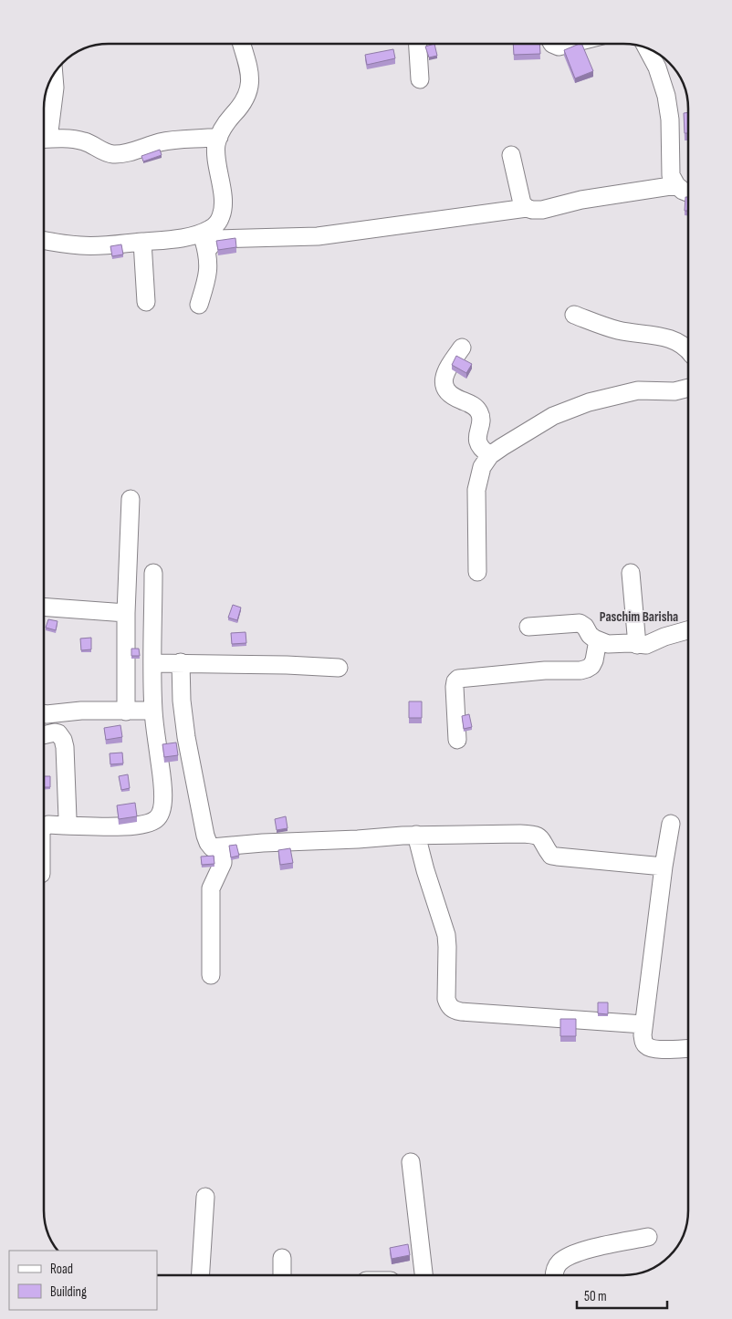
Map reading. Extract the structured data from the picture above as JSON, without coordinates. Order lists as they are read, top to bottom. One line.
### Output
{"districts":["Paschim Barisha"],"legend":["Road","Building"],"scale_bar":"50 m"}
